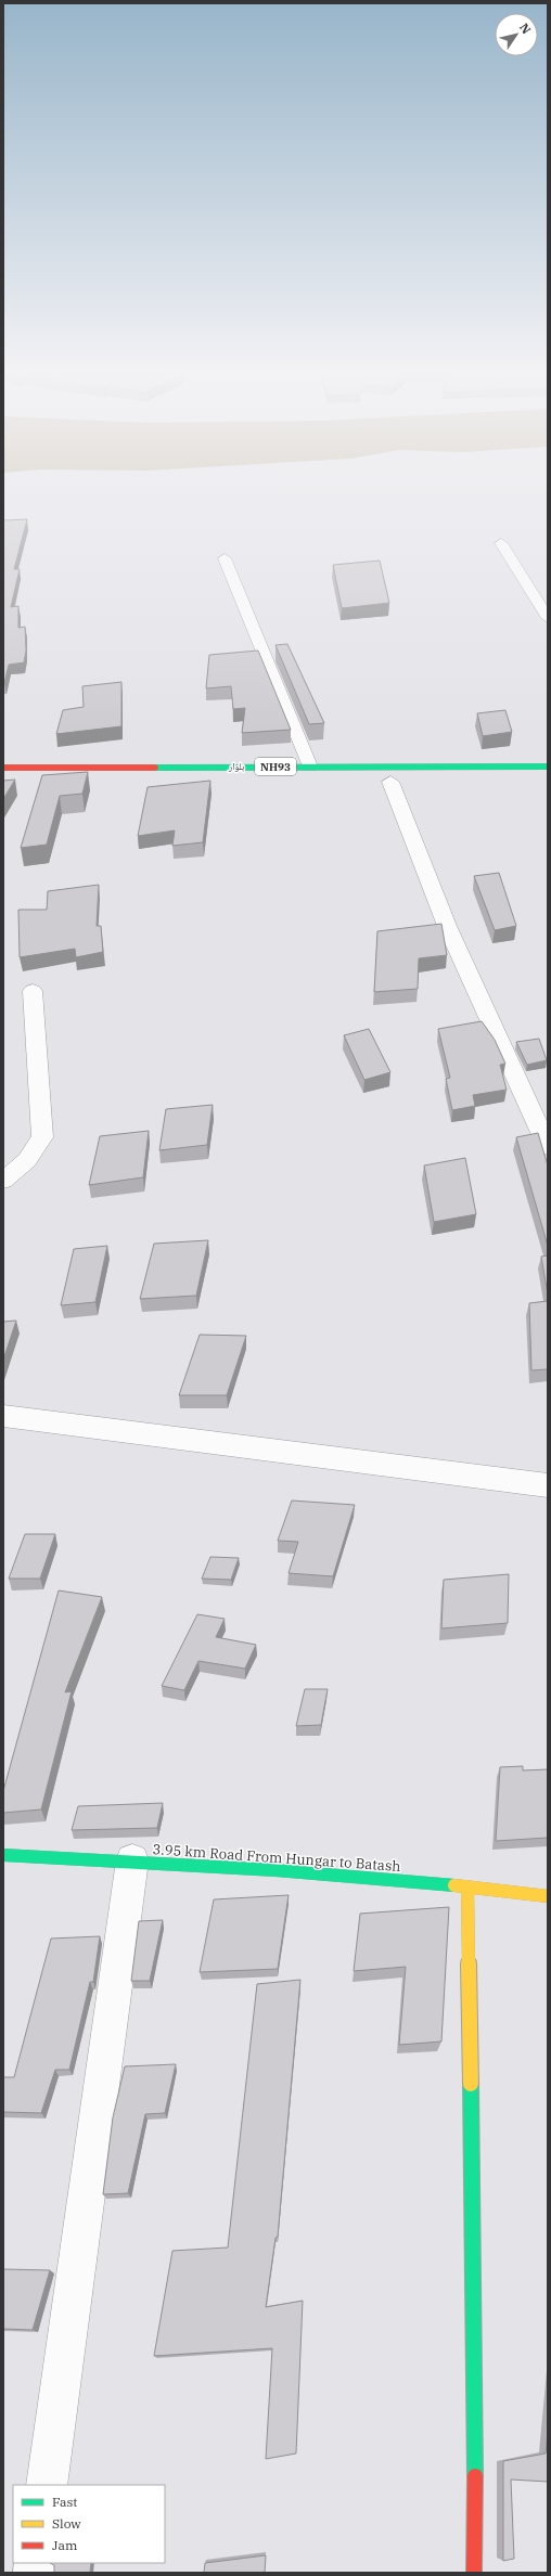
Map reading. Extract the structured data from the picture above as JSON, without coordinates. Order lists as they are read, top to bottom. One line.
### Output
{"streets":{"main road":["بلوار","NH93","3.95 km Road From Hungar to Batash"]},"legend":["Fast","Slow","Jam"],"north":"top right"}
